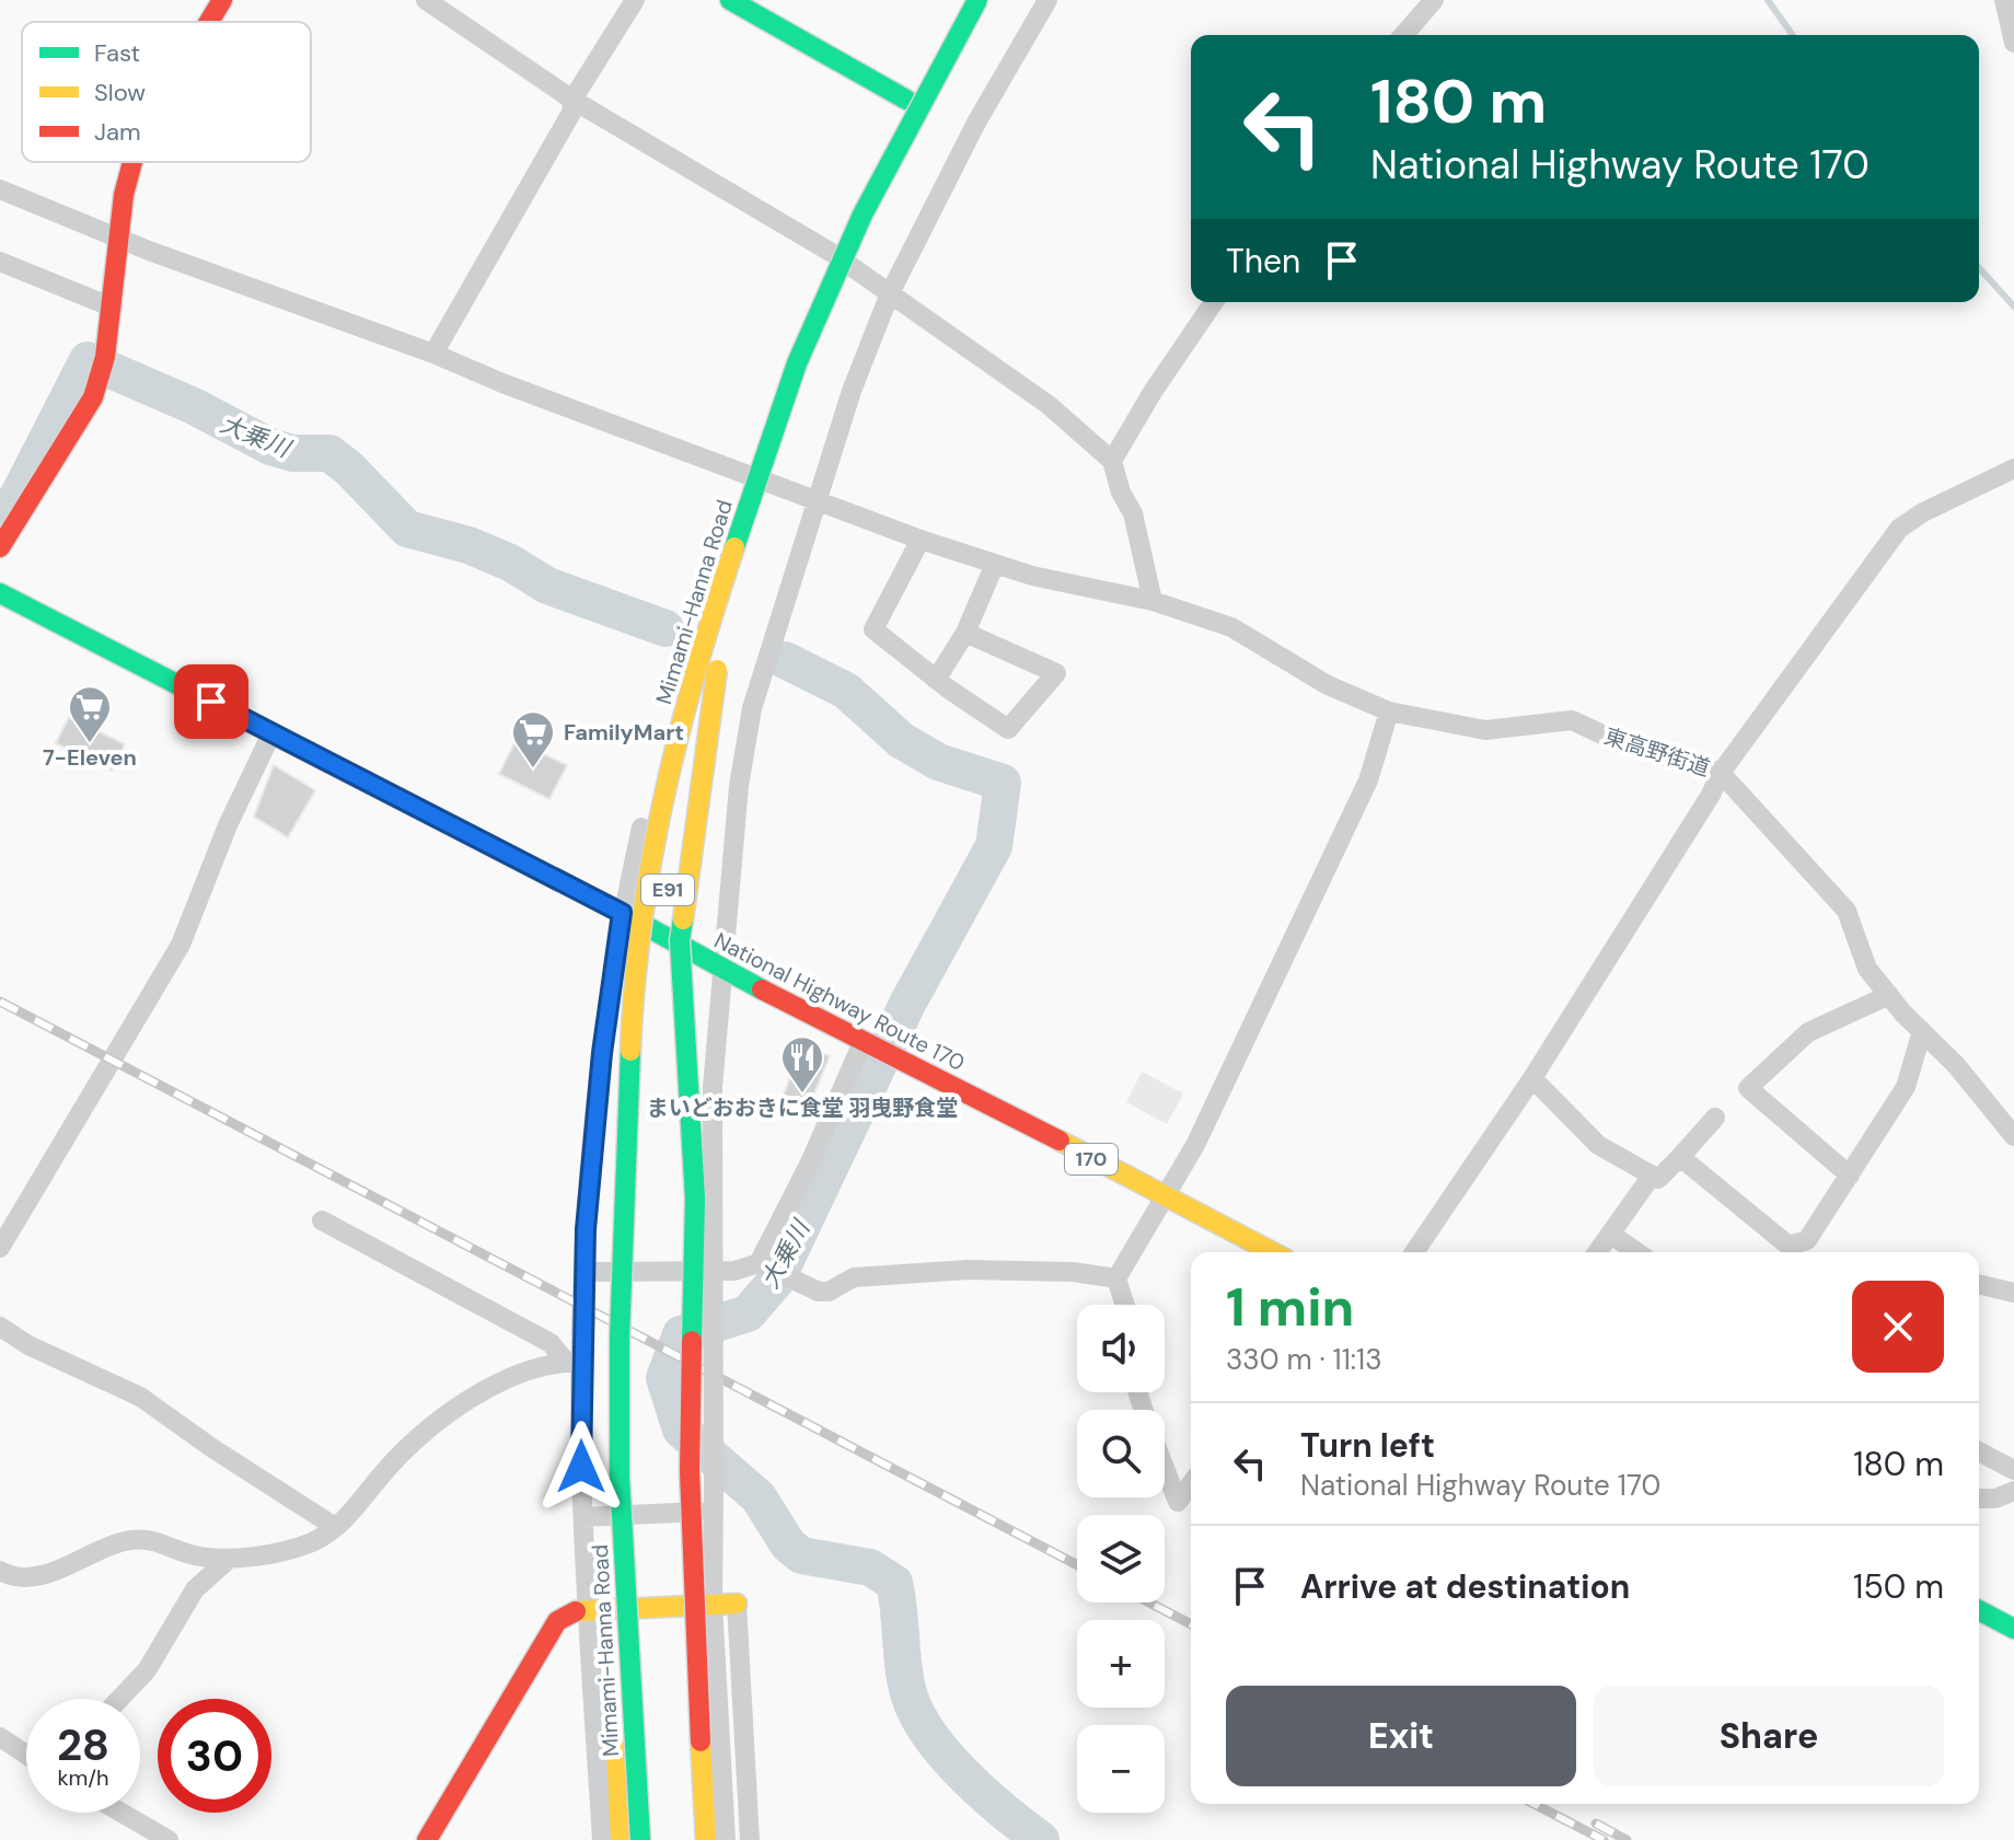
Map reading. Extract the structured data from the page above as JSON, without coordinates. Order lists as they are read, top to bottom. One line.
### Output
{"streets":{"main road":["Mimami-Hanna Road","E91","National Highway Route 170","170"],"street":["東高野街道"]},"water":["大乗川"],"places":{"supermarket":["7-Eleven","FamilyMart"],"restaurant":["まいどおおきに食堂 羽曳野食堂"]},"legend":["Fast","Slow","Jam"],"page":{"turn":["180 m","National Highway Route 170"],"then":"Then","heading":["1 min","330 m · 11:13"],"map_buttons":["+","−"],"list":[{"name":"Turn left","note":"National Highway Route 170","value":"180 m"},{"name":"Arrive at destination","value":"150 m"}],"buttons":["Exit","Share"],"speed":"28 km/h","limit":"30"}}
